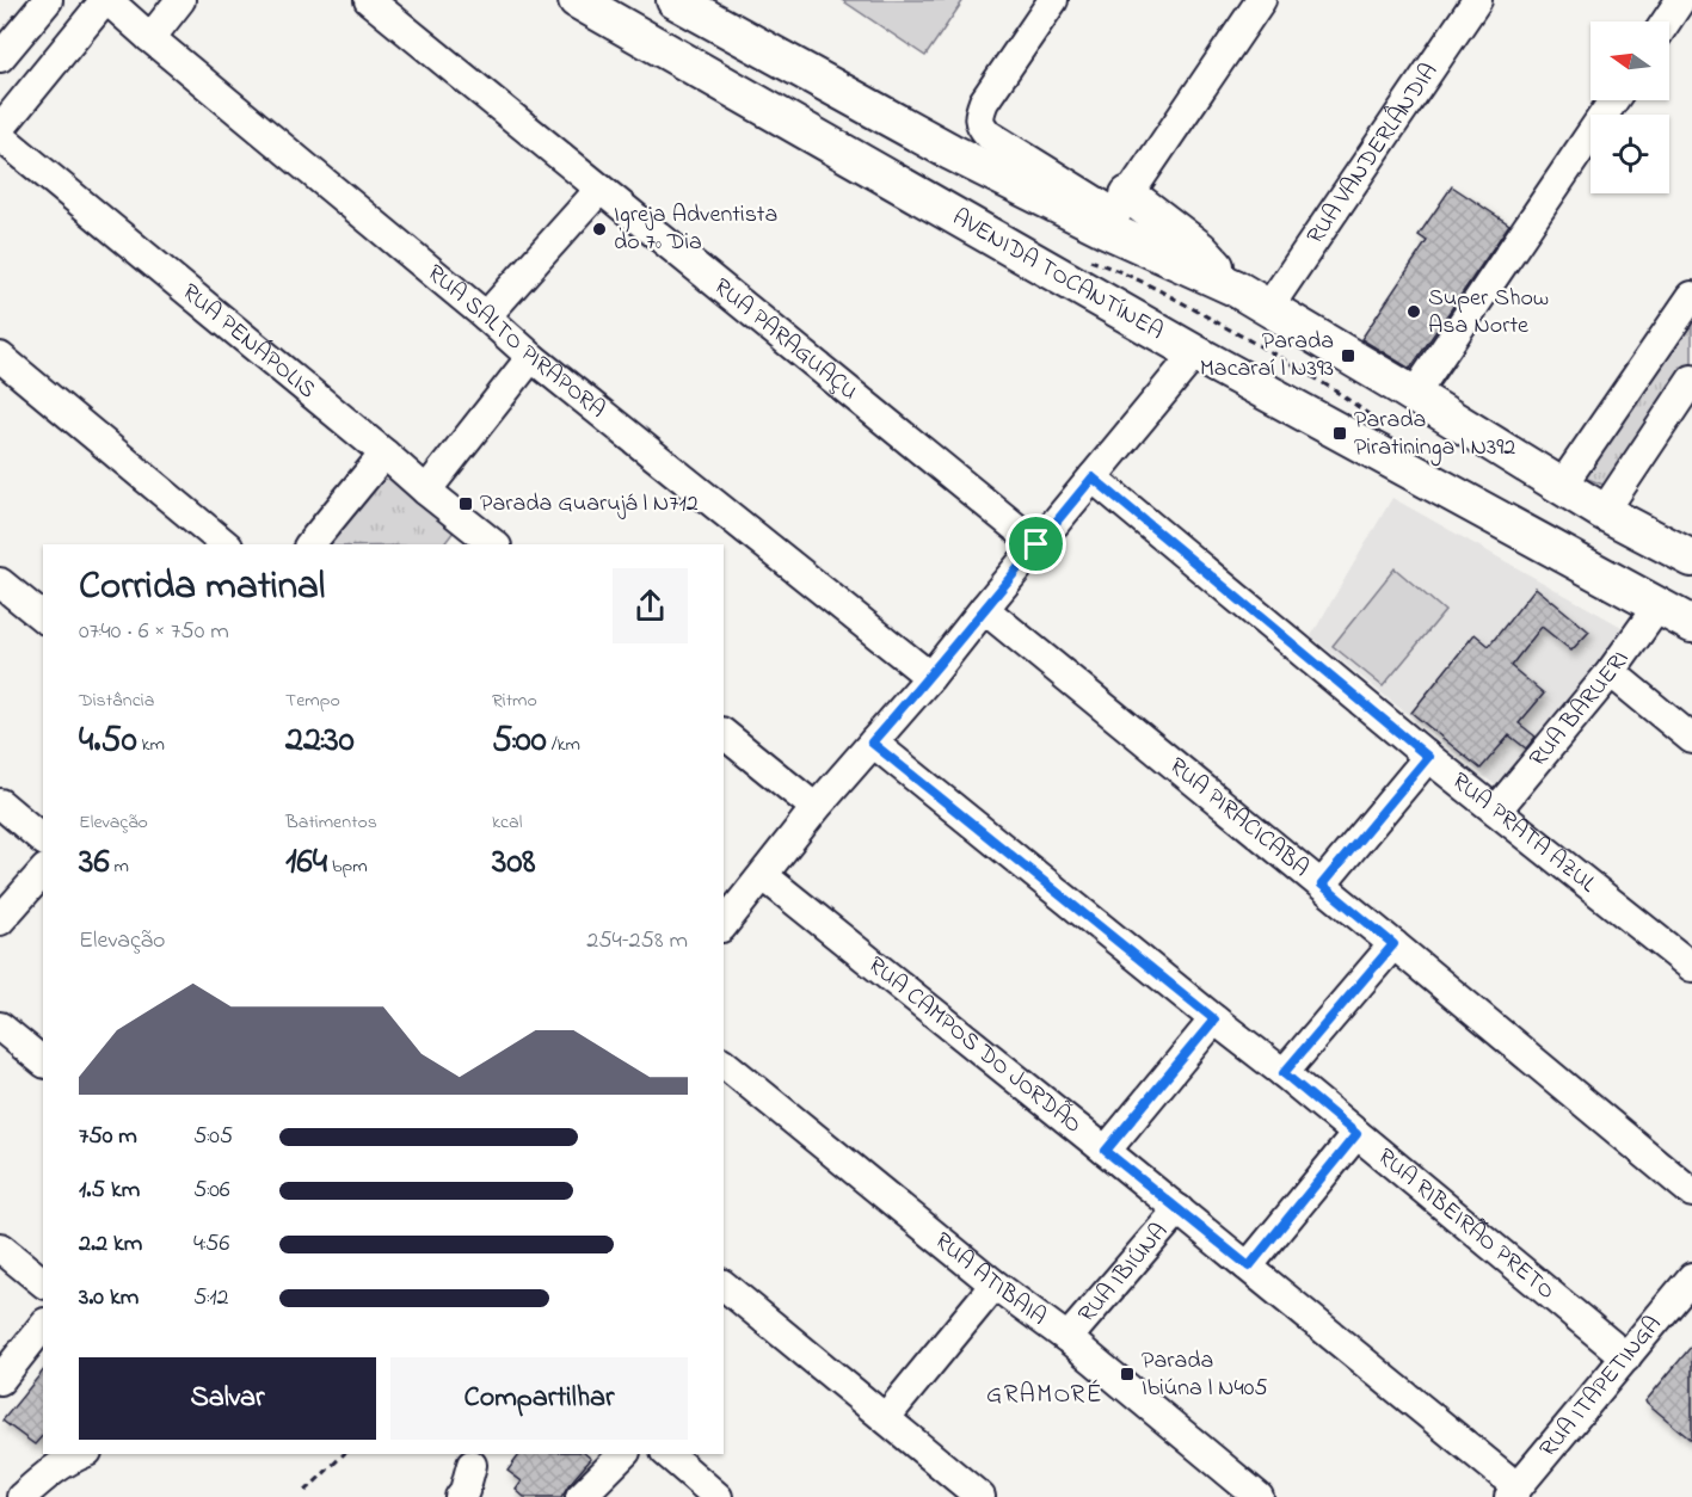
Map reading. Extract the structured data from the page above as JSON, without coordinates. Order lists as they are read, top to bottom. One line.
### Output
{"streets":{"main road":["AVENIDA TOCANTÍNEA"],"street":["RUA VANDERLÂNDIA","RUA PARAGUAÇU","RUA PENÁPOLIS","RUA SALTO PIRAPORA","RUA BARUERI","RUA PIRACICABA","RUA PRATA AZUL","RUA CAMPOS DO JORDÃO","RUA RIBEIRÃO PRETO","RUA IBIÚNA","RUA ATIBAIA","RUA ITAPETINGA"]},"crossings":[["AVENIDA TOCANTÍNEA","RUA BARUERI"],["RUA BARUERI","RUA PRATA AZUL"],["RUA CAMPOS DO JORDÃO","RUA IBIÚNA"],["RUA CAMPOS DO JORDÃO","RUA ITAPETINGA"],["RUA RIBEIRÃO PRETO","RUA ITAPETINGA"],["RUA IBIÚNA","RUA ATIBAIA"]],"districts":["GRAMORÉ"],"places":{"other":["Igreja Adventista do 7º Dia","Super Show Asa Norte"],"transit":["Parada Macaraí | N393","Parada Piratininga | N392","Parada Guarujá | N712","Parada Ibiúna | N405"]},"north":"left","page":{"heading":["Corrida matinal","07:40 · 6 × 750 m"],"stats":[["Distância","4.50 km"],["Tempo","22:30"],["Ritmo","5:00 /km"],["Elevação","36 m"],["Batimentos","164 bpm"],["kcal","308"]],"chart":["Elevação","254–258 m"],"list":[{"name":"750 m","note":"5:05"},{"name":"1.5 km","note":"5:06"},{"name":"2.2 km","note":"4:56"},{"name":"3.0 km","note":"5:12"}],"buttons":["Salvar","Compartilhar"]}}
